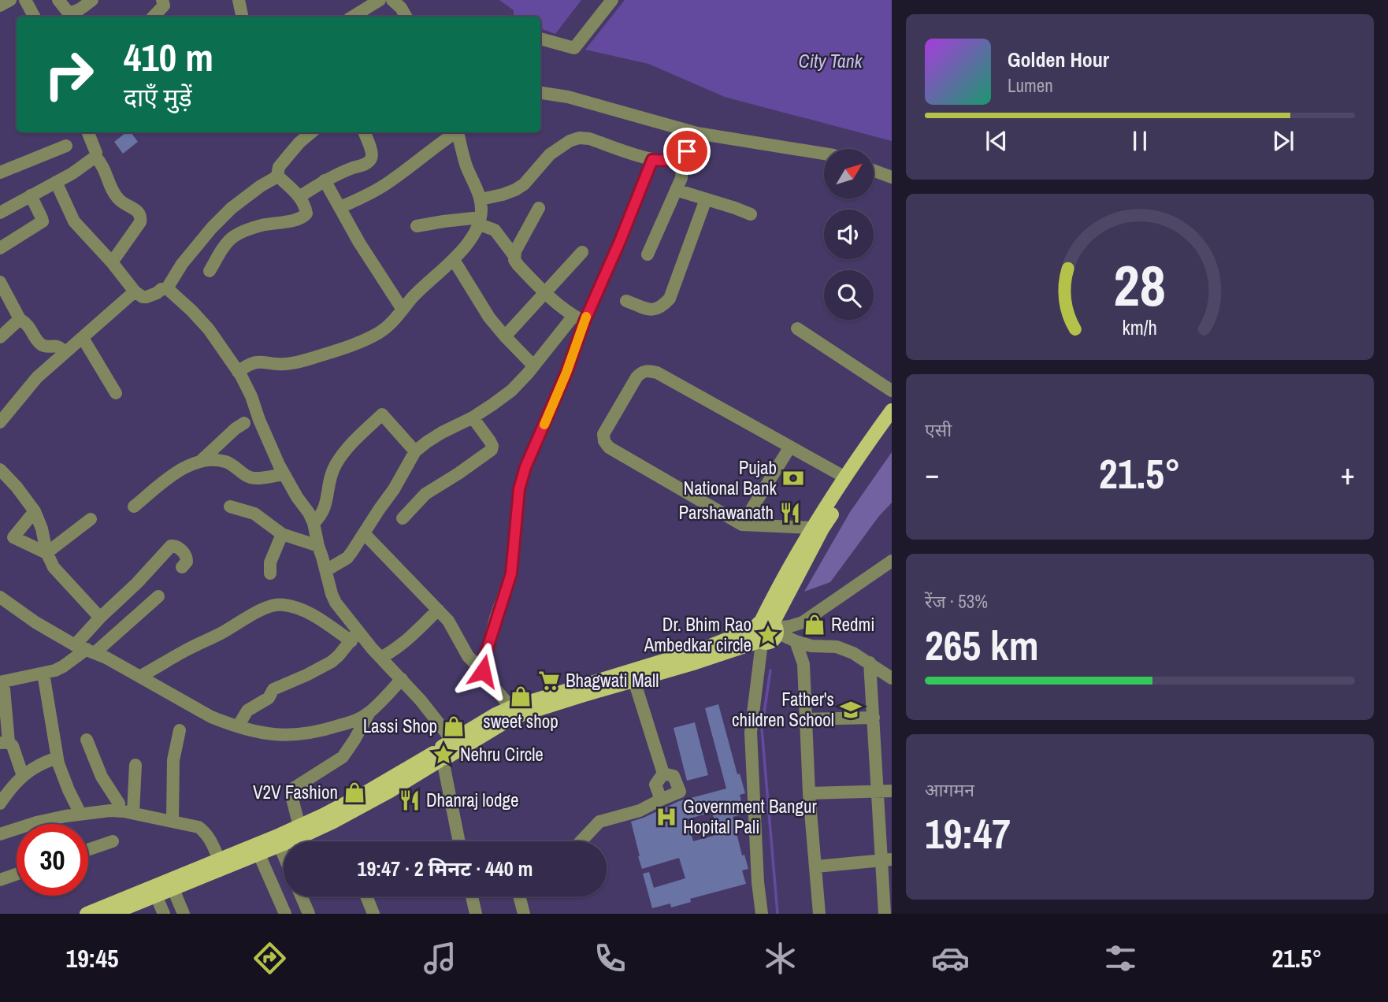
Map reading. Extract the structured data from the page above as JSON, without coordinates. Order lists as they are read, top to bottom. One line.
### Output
{"water":["City Tank"],"places":{"bank":["Pujab National Bank"],"restaurant":["Parshawanath","Dhanraj lodge"],"shop":["Redmi","sweet shop","Lassi Shop","V2V Fashion"],"place":["Dr. Bhim Rao Ambedkar circle","Nehru Circle"],"supermarket":["Bhagwati Mall"],"school or university":["Father's children School"],"hospital":["Government Bangur Hopital Pali"]},"north":"top right","page":{"turn":["410 m","दाएँ मुड़ें"],"song":["Golden Hour","Lumen"],"tile":["एसी",["रेंज · 53%","265 km"],["आगमन","19:47"]],"heat":["−","21.5°","+"],"limit":"30","trip":"19:47 · 2 मिनट · 440 m","tabs":["19:45","21.5°"],"gauge":["28","km/h"]}}
